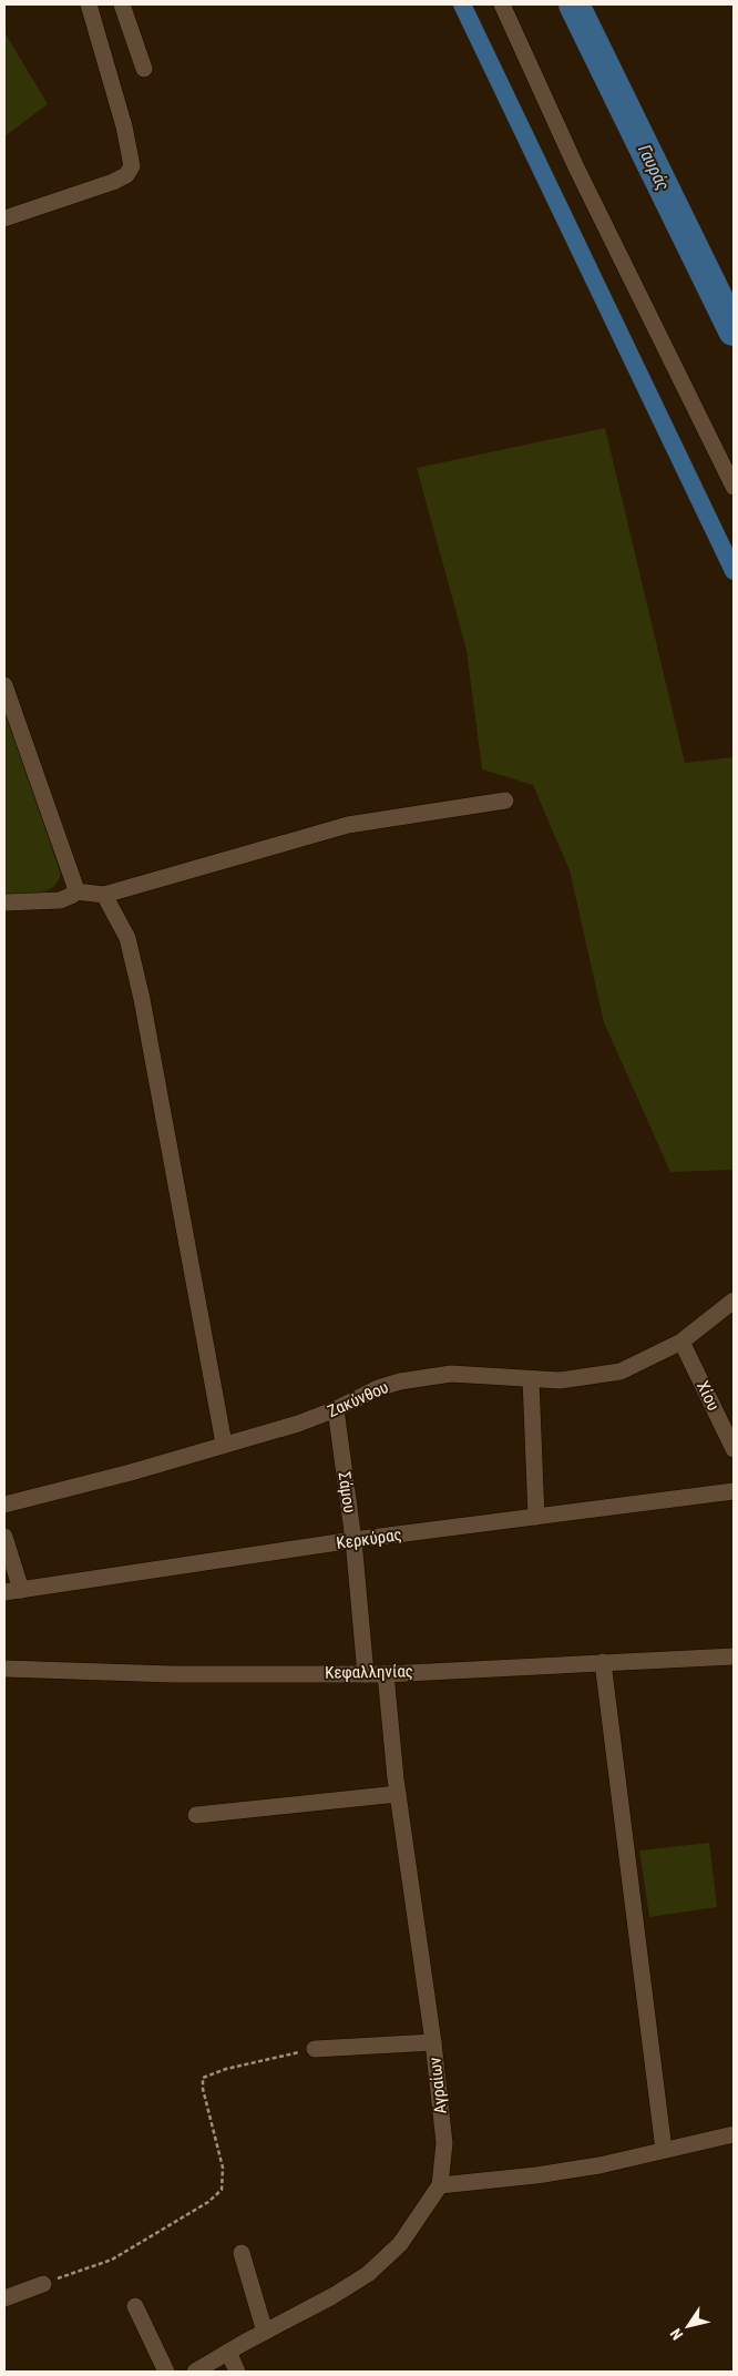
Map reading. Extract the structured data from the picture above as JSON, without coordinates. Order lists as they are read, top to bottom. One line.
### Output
{"streets":{"street":["Χίου","Ζακύνθου","Σάμου","Κερκύρας","Κεφαλληνίας","Αγραίων"]},"crossings":[["Χίου","Ζακύνθου"],["Ζακύνθου","Σάμου"],["Σάμου","Κερκύρας"],["Σάμου","Κεφαλληνίας"],["Κεφαλληνίας","Αγραίων"]],"water":["Γαυράς"],"north":"bottom left"}
